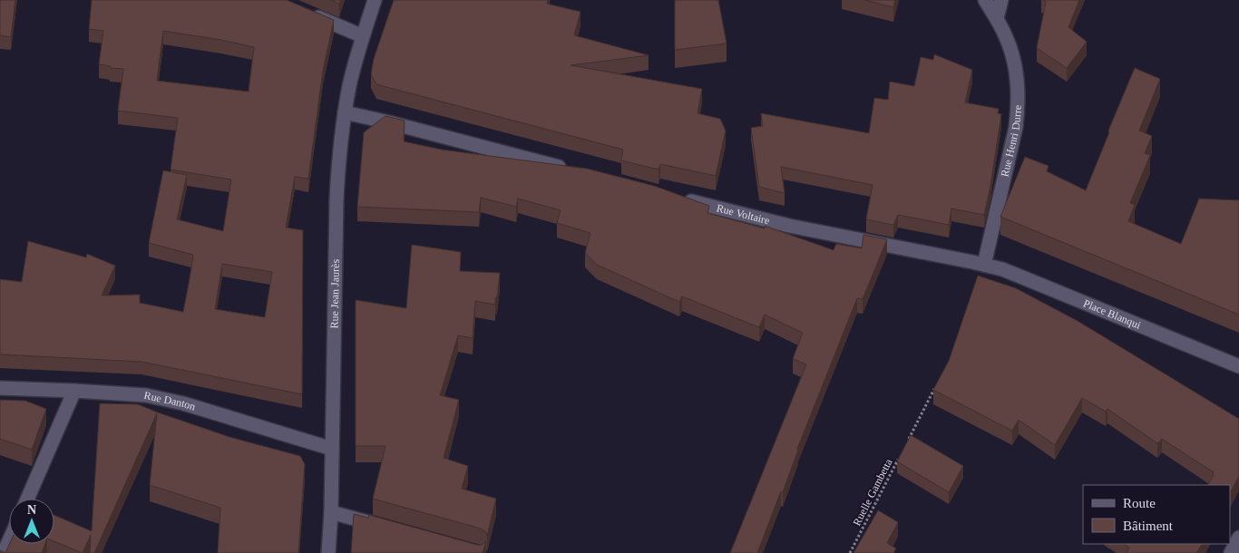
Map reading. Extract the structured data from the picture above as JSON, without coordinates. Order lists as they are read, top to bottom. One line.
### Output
{"streets":{"street":["Rue Henri Durre","Rue Voltaire","Rue Jean Jaurès","Place Blanqui","Rue Danton"],"path":["Ruelle Gambetta"]},"crossings":[["Rue Henri Durre","Rue Voltaire"],["Rue Henri Durre","Place Blanqui"],["Rue Voltaire","Place Blanqui"],["Rue Jean Jaurès","Rue Danton"]],"legend":["Route","Bâtiment"],"north":"top"}
